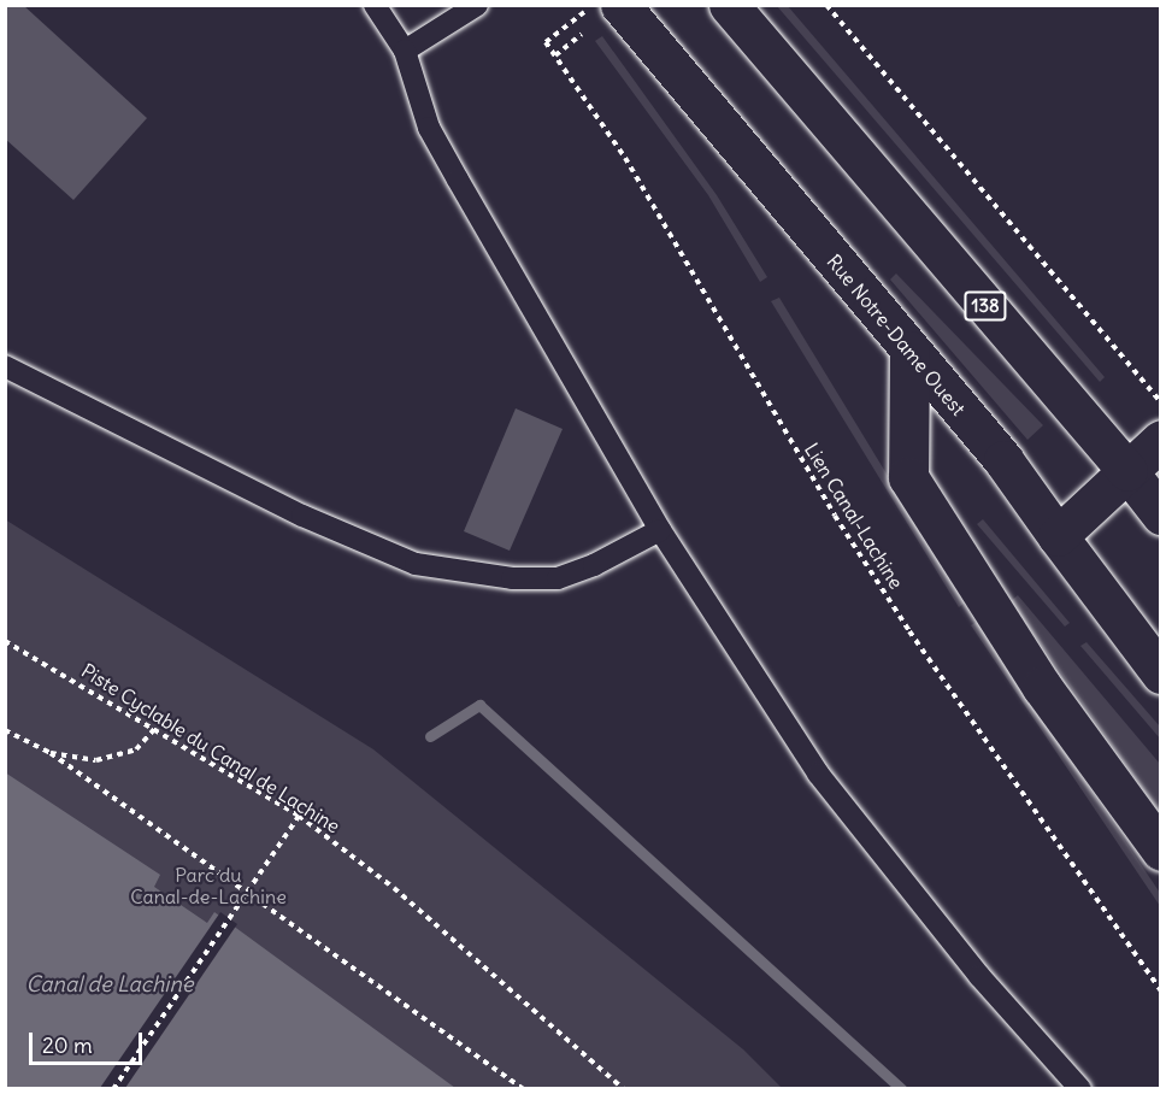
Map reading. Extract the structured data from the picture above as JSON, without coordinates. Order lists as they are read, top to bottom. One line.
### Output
{"streets":{"main road":["138","Rue Notre-Dame Ouest"],"path":["Lien Canal-Lachine","Piste Cyclable du Canal de Lachine"]},"water":["Canal de Lachine"],"parks":["Parc du Canal-de-Lachine"],"scale_bar":"20 m"}
